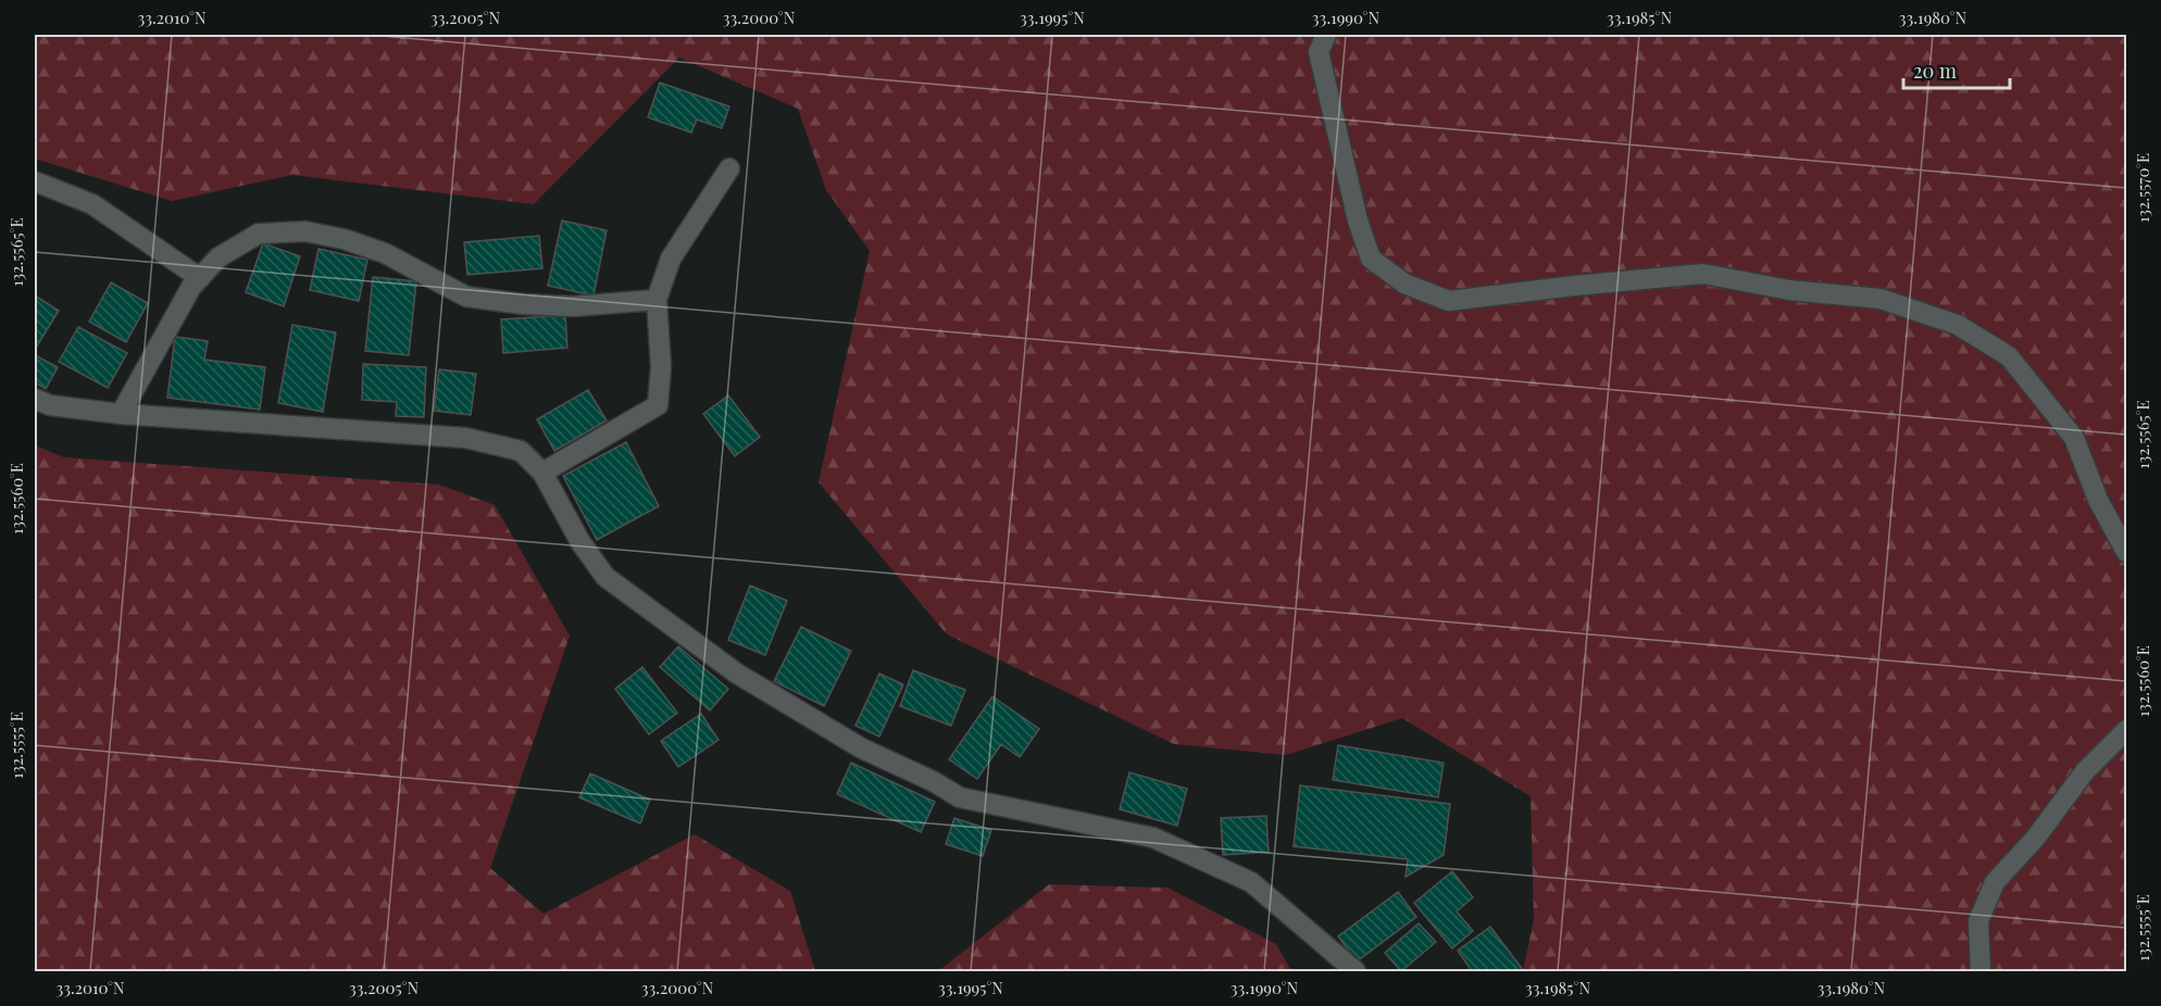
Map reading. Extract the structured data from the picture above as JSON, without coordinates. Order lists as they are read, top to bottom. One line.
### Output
{"scale_bar":"20 m","coordinates":["33.2010°N","33.2005°N","33.2000°N","33.1995°N","33.1990°N","33.1985°N","33.1980°N","132.5570°E","132.5565°E","132.5560°E","132.5555°E"]}
